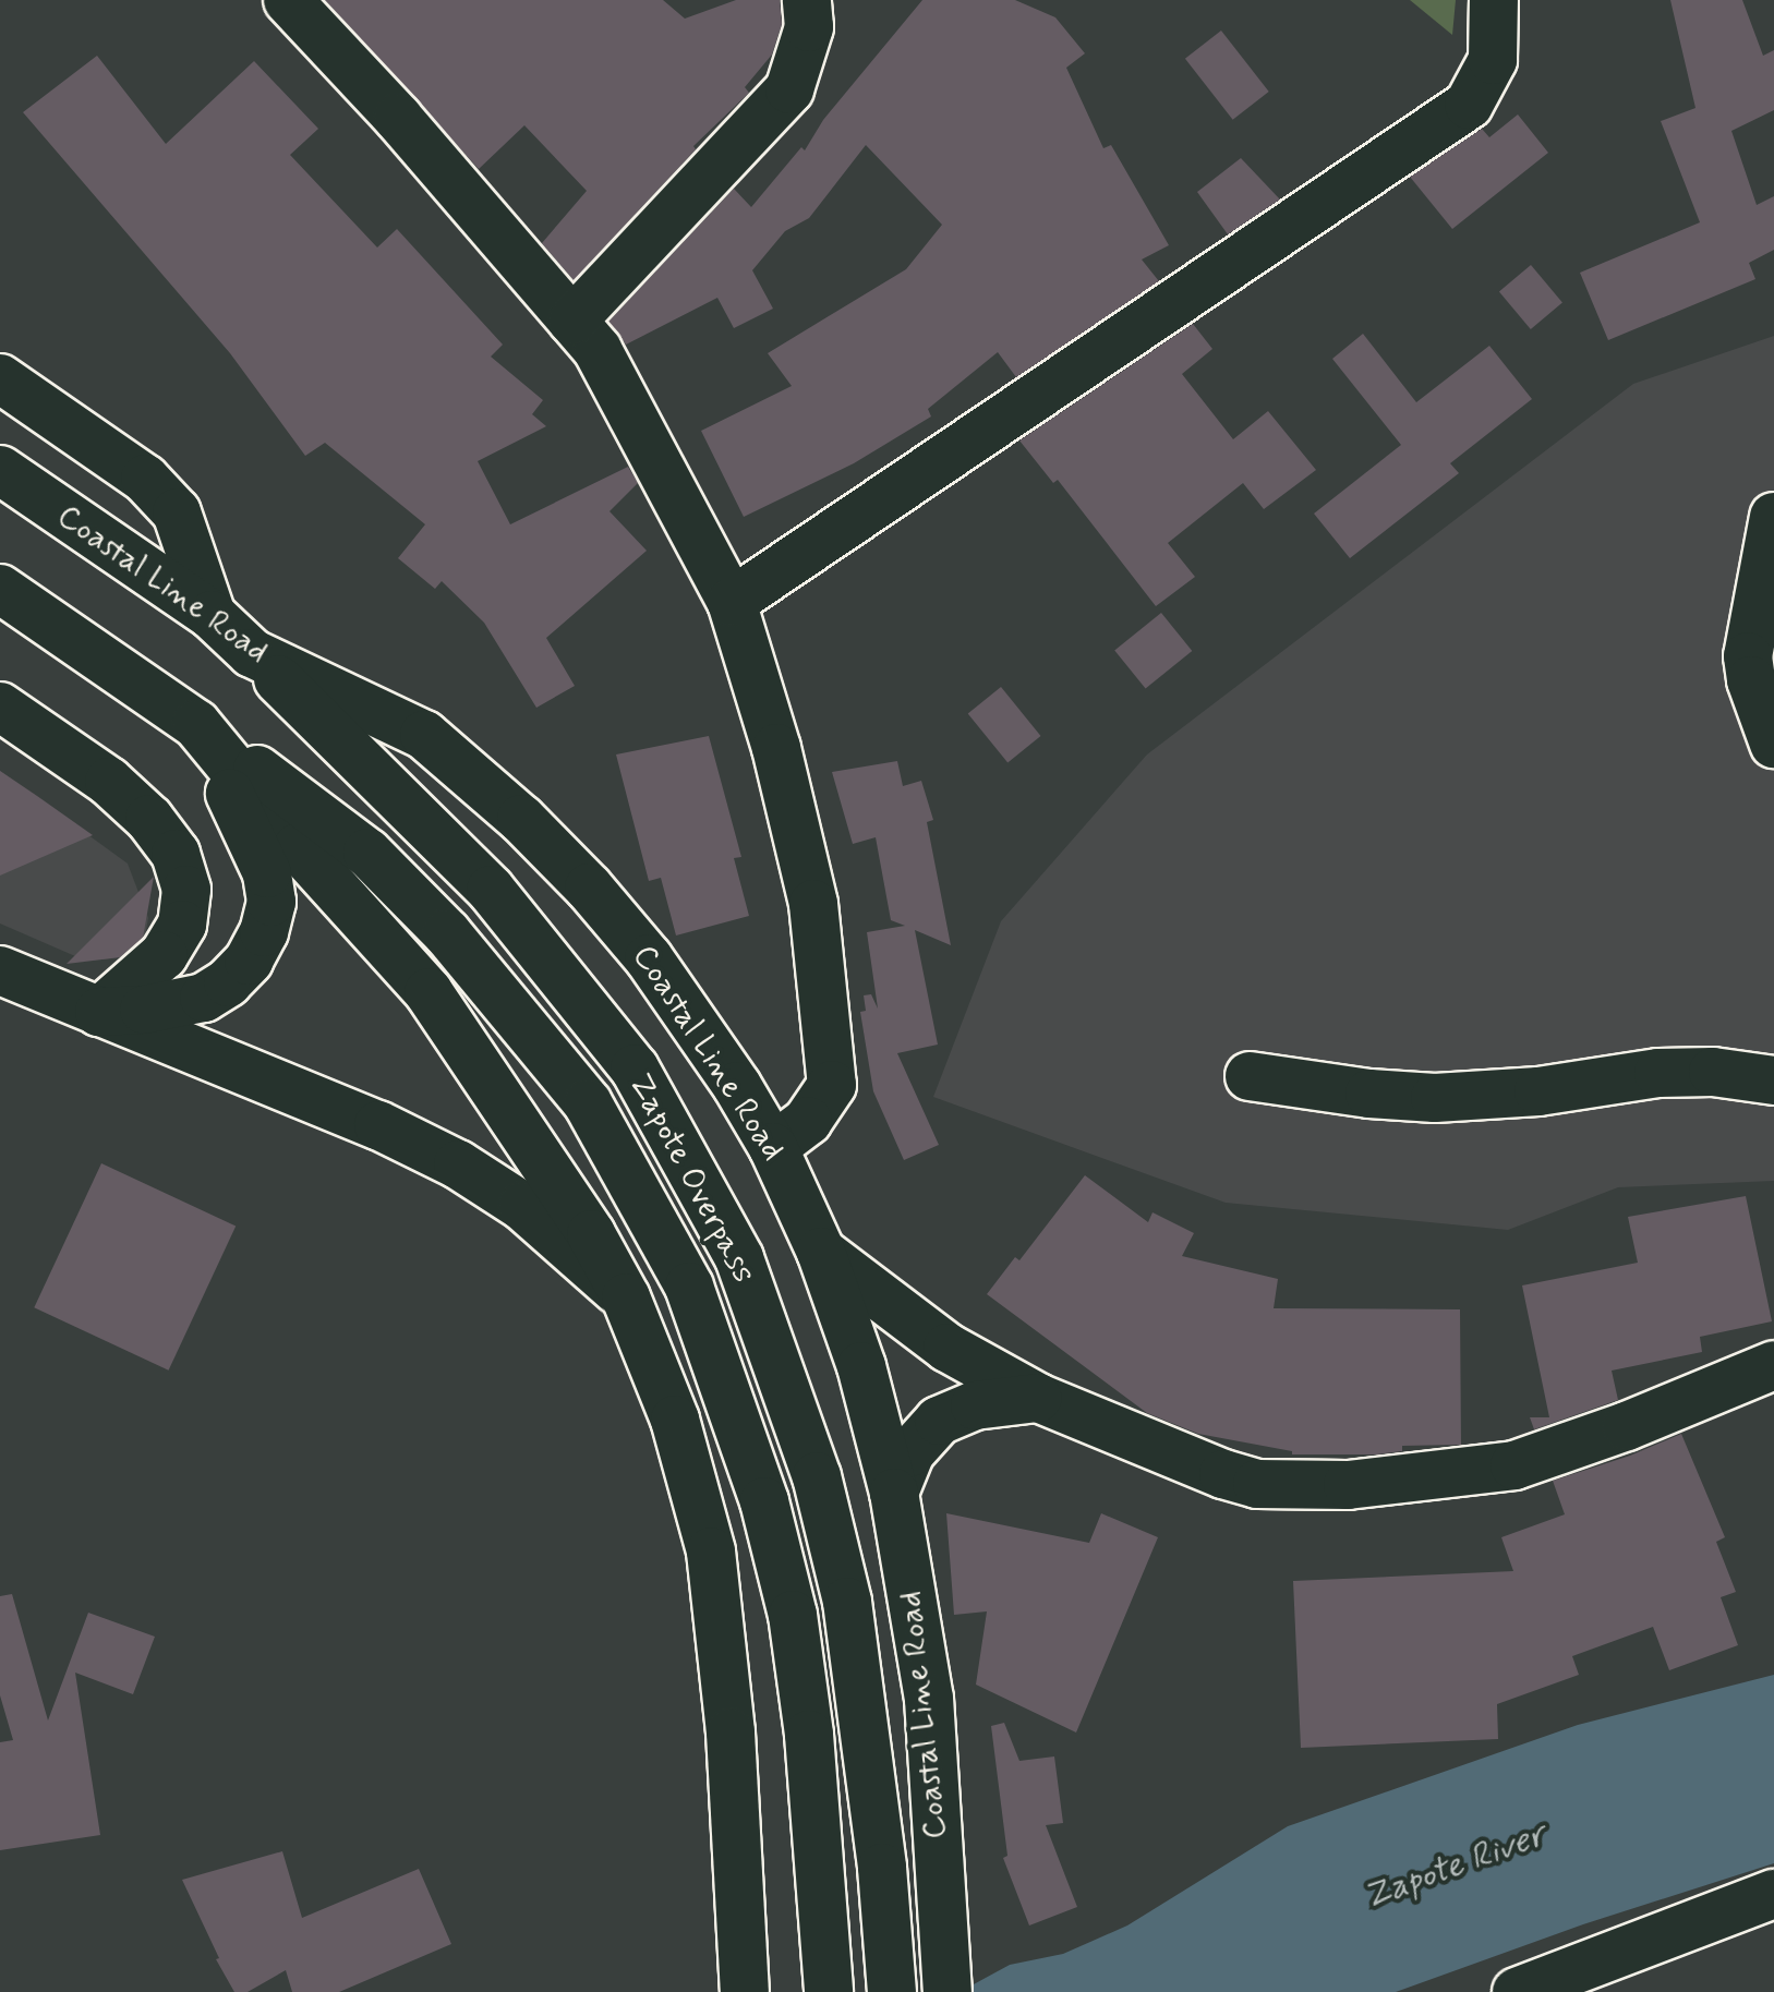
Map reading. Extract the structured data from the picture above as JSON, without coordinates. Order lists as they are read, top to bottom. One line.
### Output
{"streets":{"main road":["Coastal Line Road","Zapote Overpass"]},"crossings":[["Coastal Line Road","Zapote Overpass"]],"water":["Zapote River"]}
